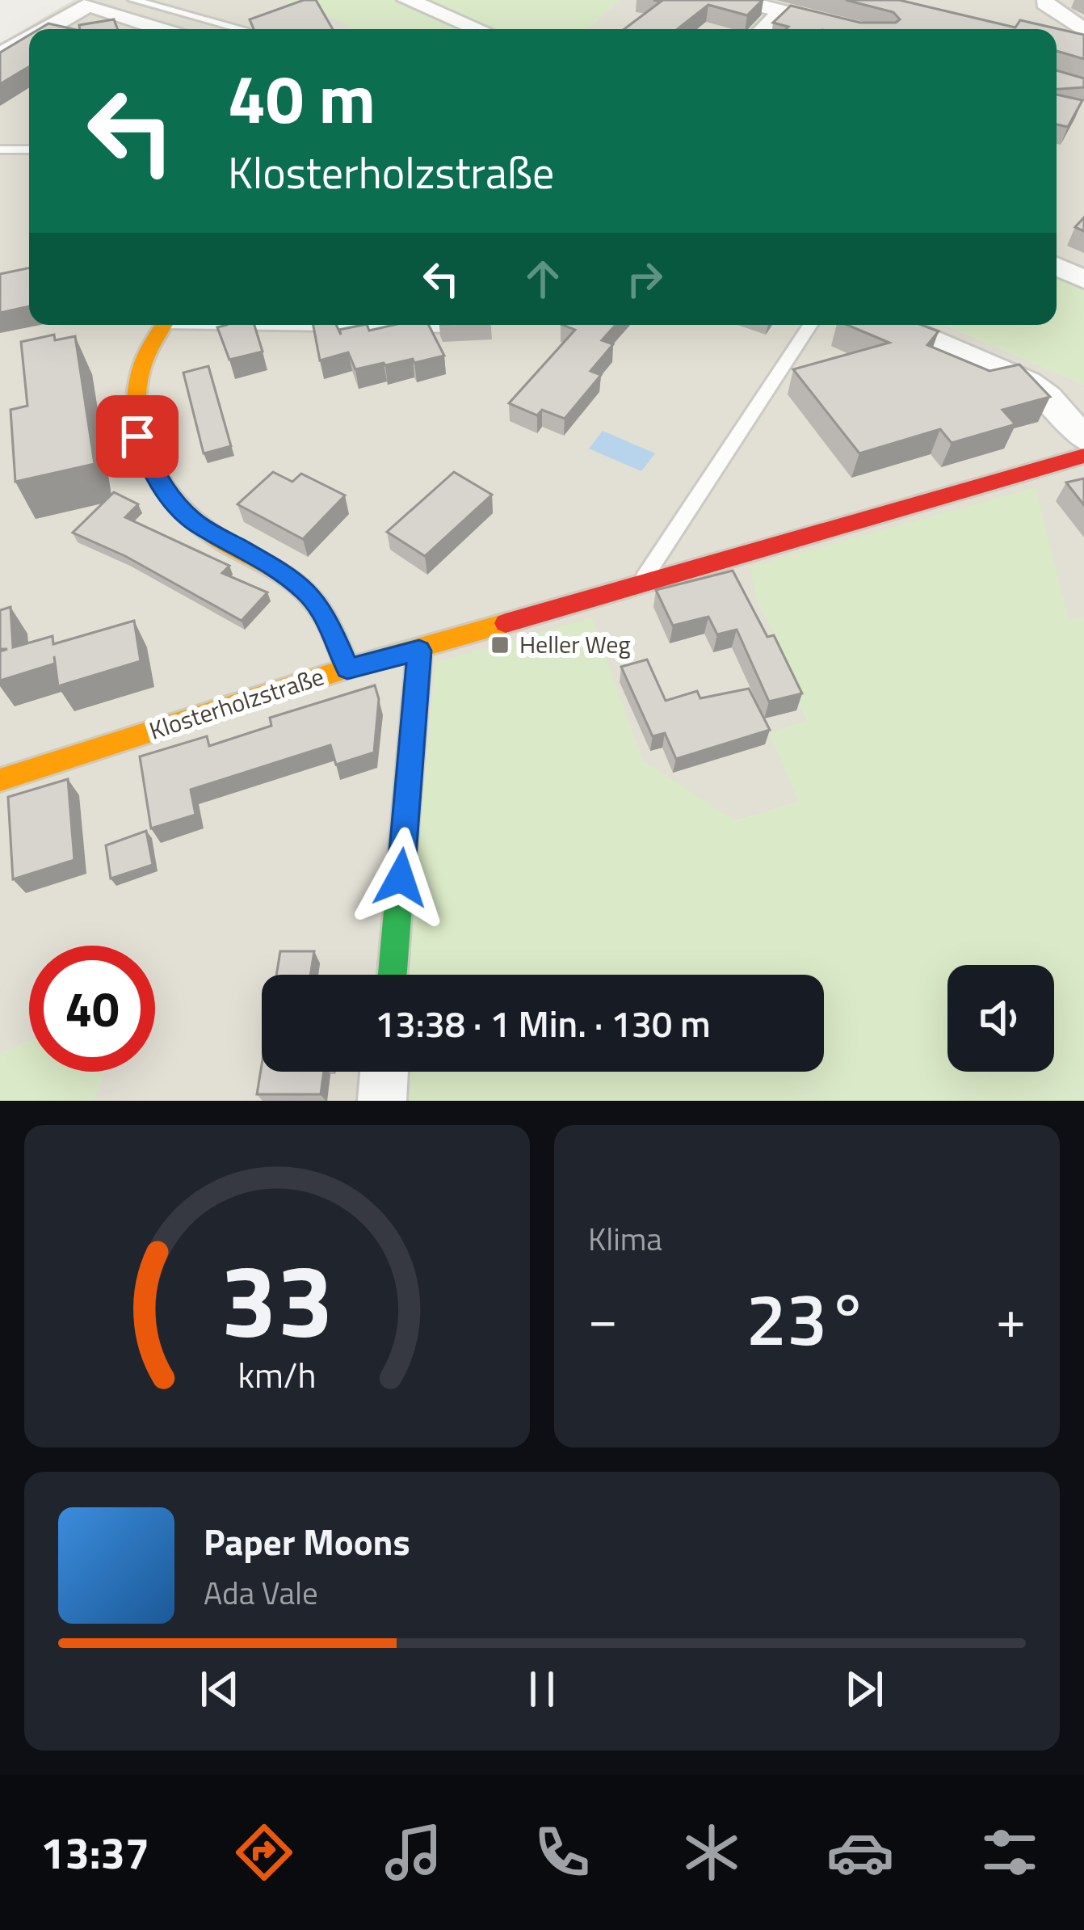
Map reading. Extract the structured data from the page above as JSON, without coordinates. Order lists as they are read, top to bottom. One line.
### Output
{"streets":{"street":["Klosterholzstraße"]},"places":{"transit":["Heller Weg"]},"page":{"turn":["40 m","Klosterholzstraße"],"limit":"40","trip":"13:38 · 1 Min. · 130 m","tile":"Klima","heat":["−","23°","+"],"song":["Paper Moons","Ada Vale"],"tabs":"13:37","gauge":["33","km/h"]}}
